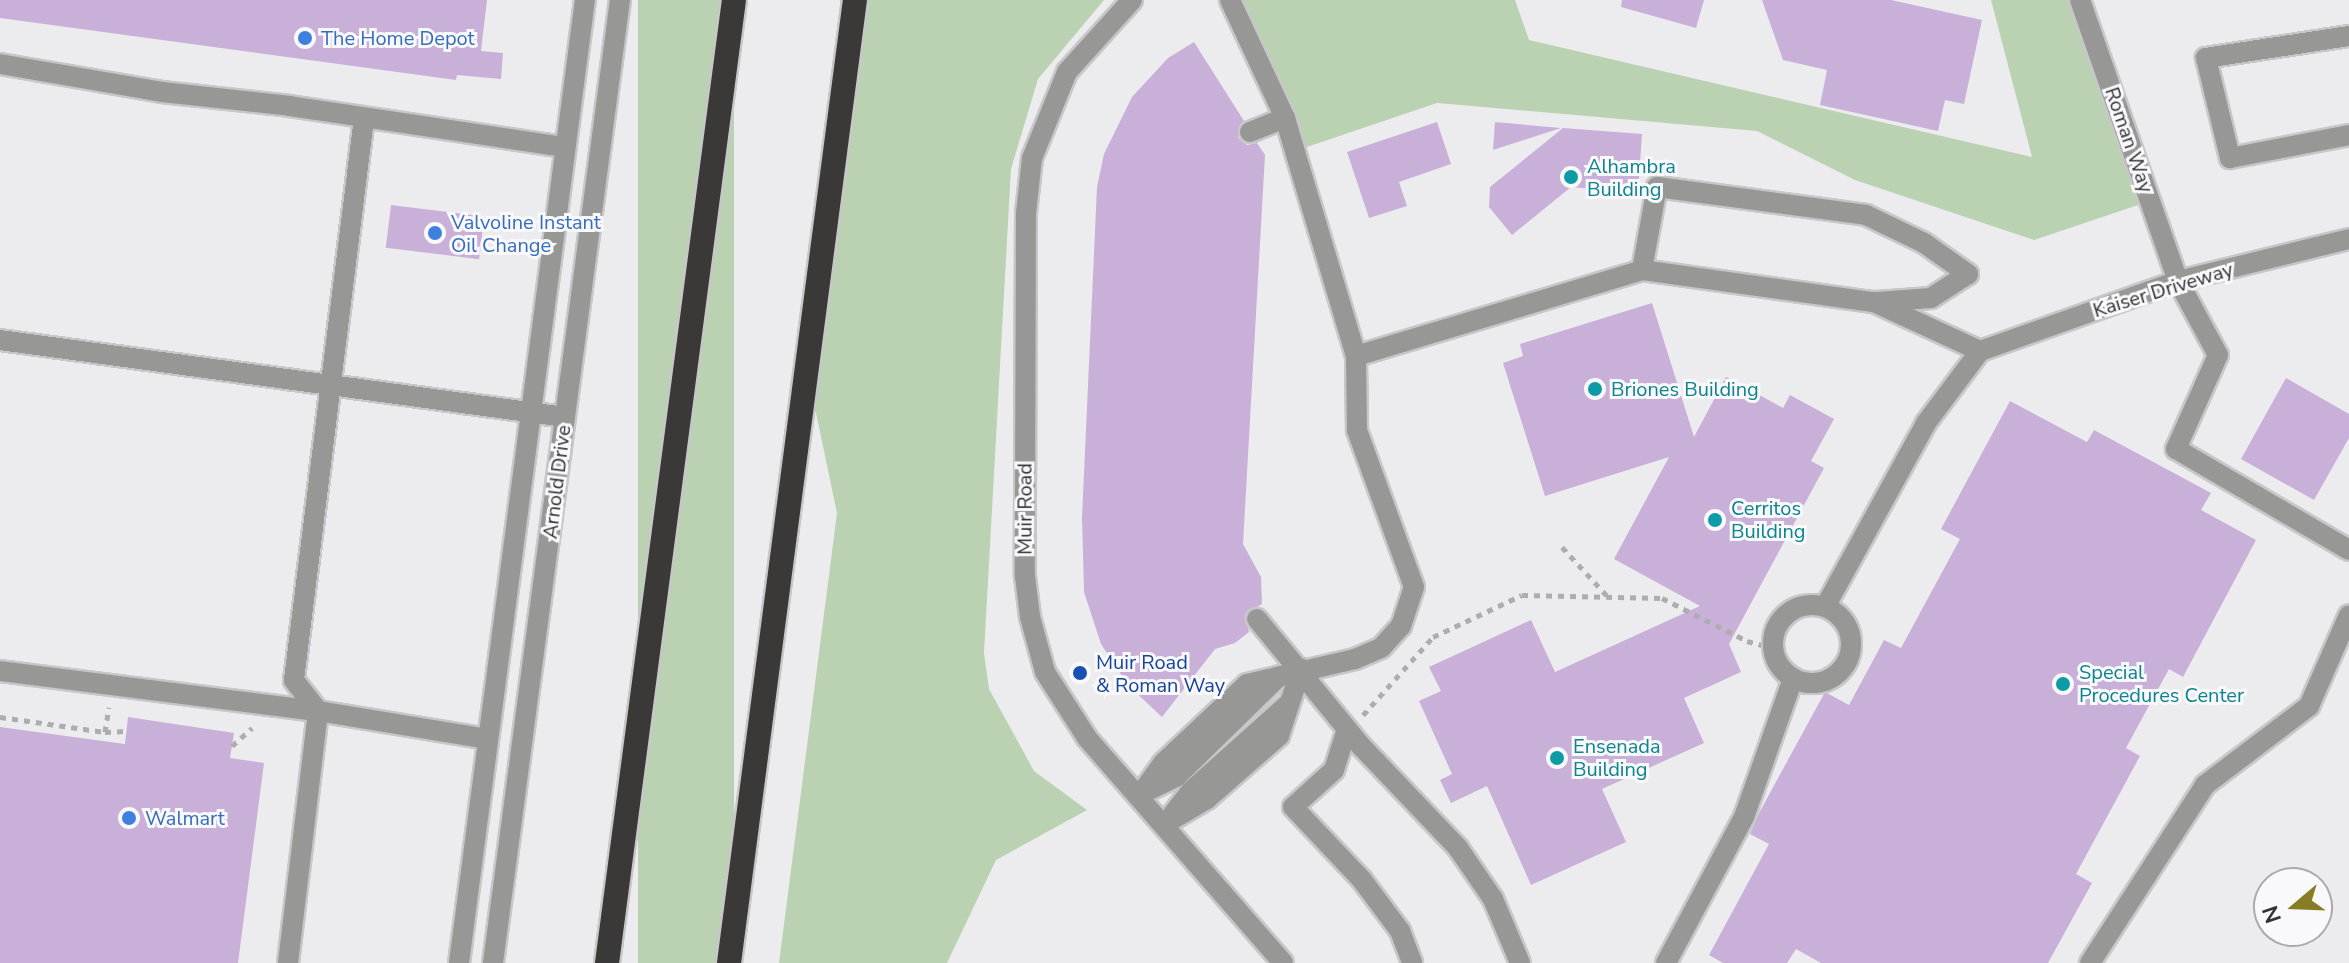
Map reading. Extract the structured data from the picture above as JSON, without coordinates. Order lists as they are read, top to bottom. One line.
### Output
{"streets":{"street":["Roman Way","Kaiser Driveway","Arnold Drive","Muir Road"]},"crossings":[["Roman Way","Kaiser Driveway"]],"places":["The Home Depot","Alhambra Building","Valvoline Instant Oil Change","Briones Building","Cerritos Building","Muir Road & Roman Way","Special Procedures Center","Ensenada Building","Walmart"],"north":"left"}
